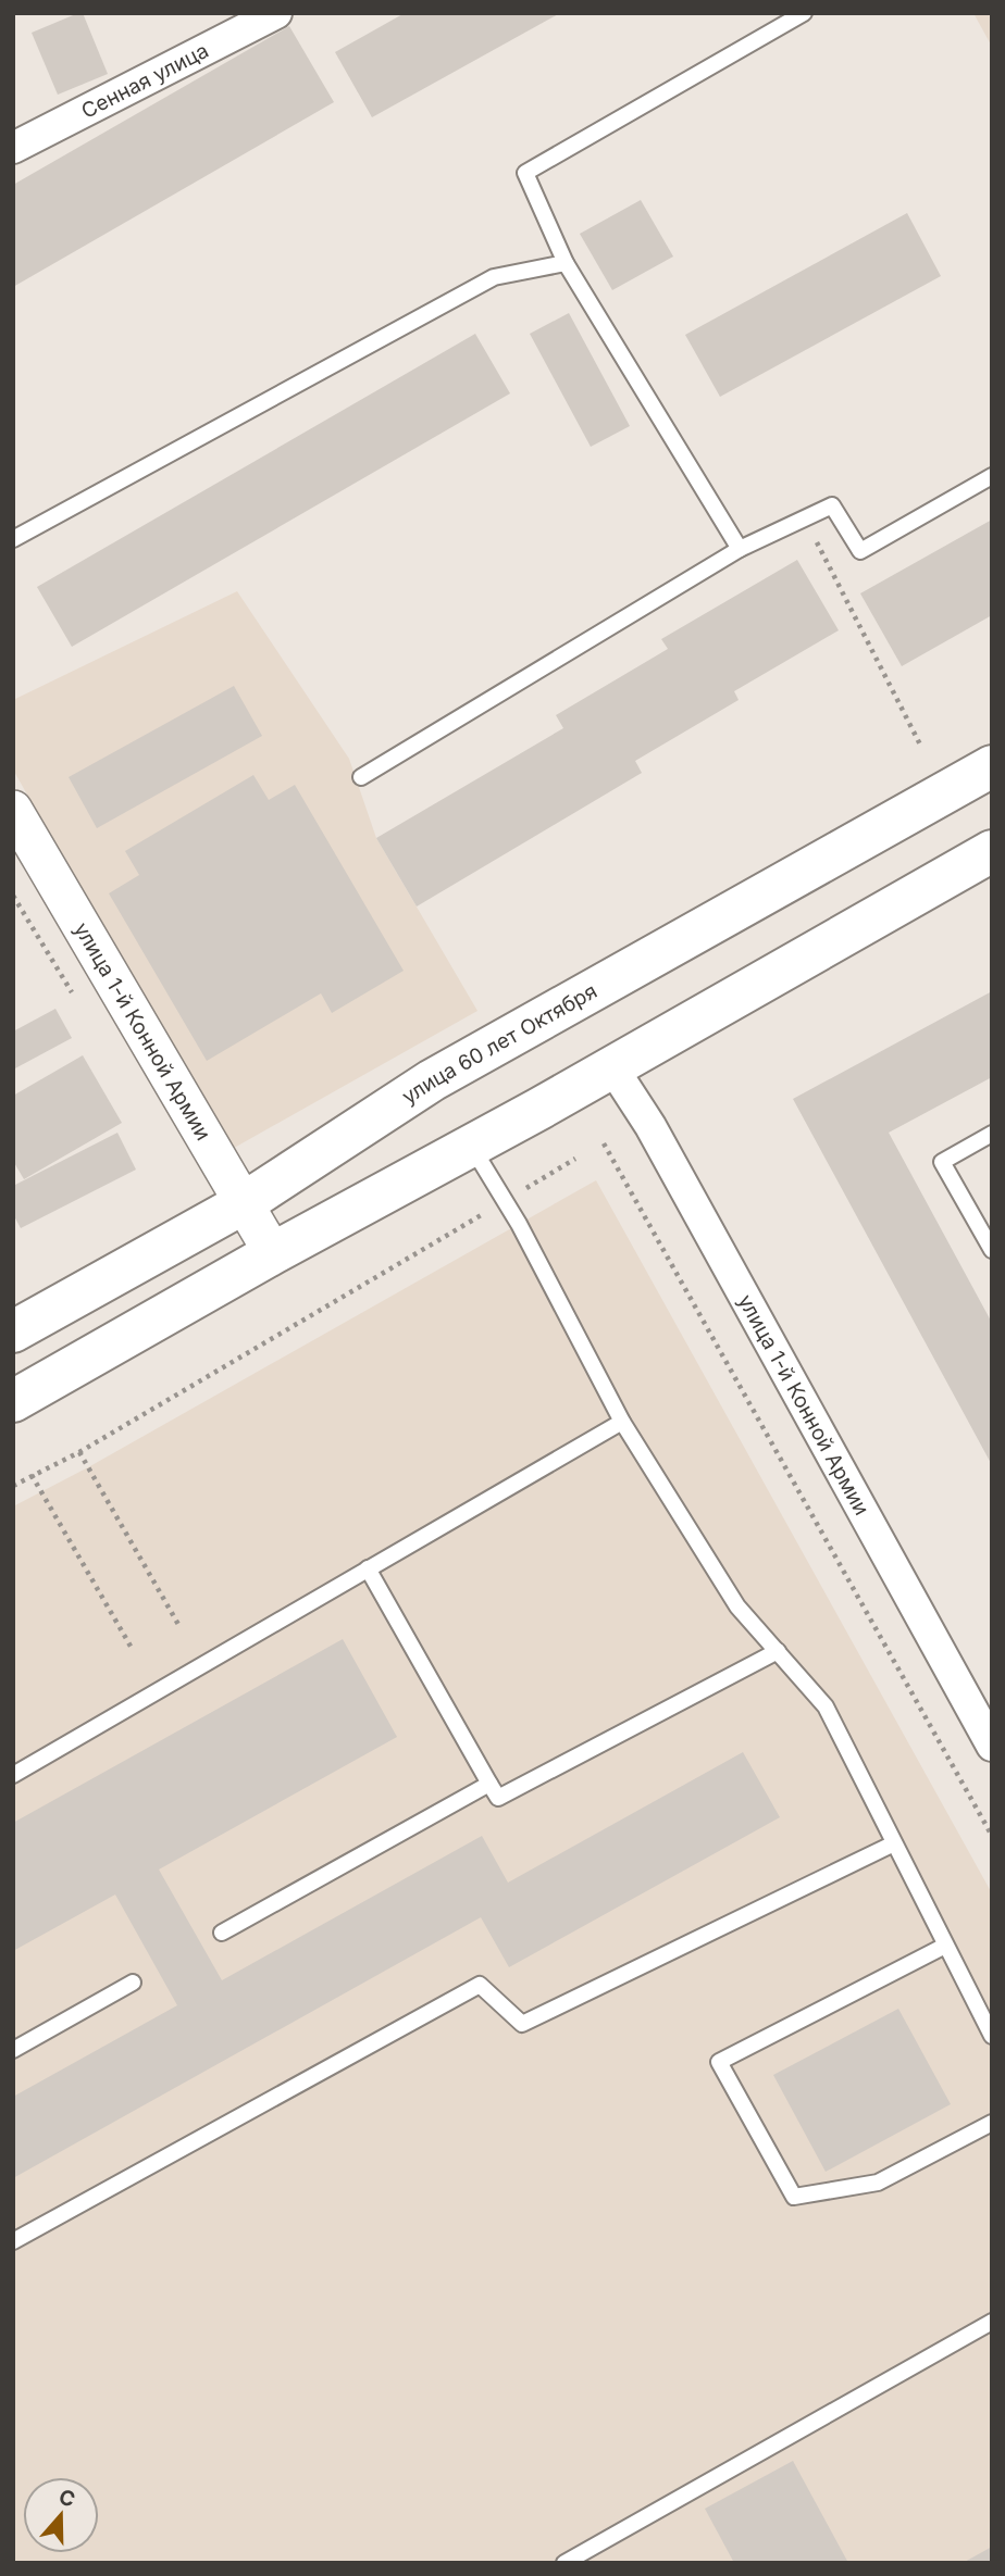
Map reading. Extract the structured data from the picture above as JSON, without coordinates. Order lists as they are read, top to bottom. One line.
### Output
{"streets":{"main road":["улица 60 лет Октября"],"street":["Сенная улица","улица 1-й Конной Армии"]},"crossings":[["улица 1-й Конной Армии","улица 60 лет Октября"]],"north":"top"}
